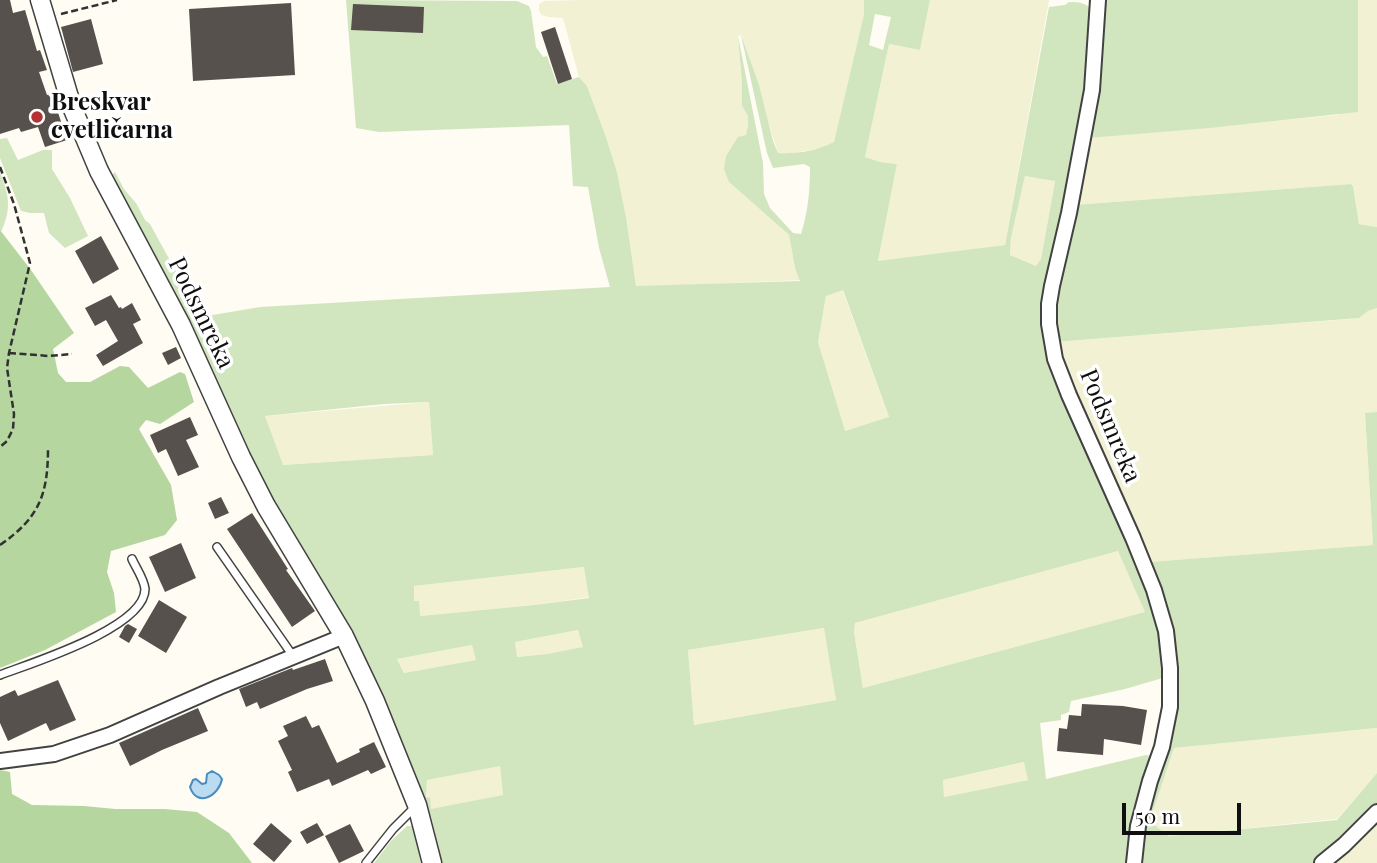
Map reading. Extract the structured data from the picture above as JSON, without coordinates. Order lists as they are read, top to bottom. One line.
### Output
{"streets":{"street":["Podsmreka"]},"places":["Breskvar cvetličarna"],"scale_bar":"50 m"}
